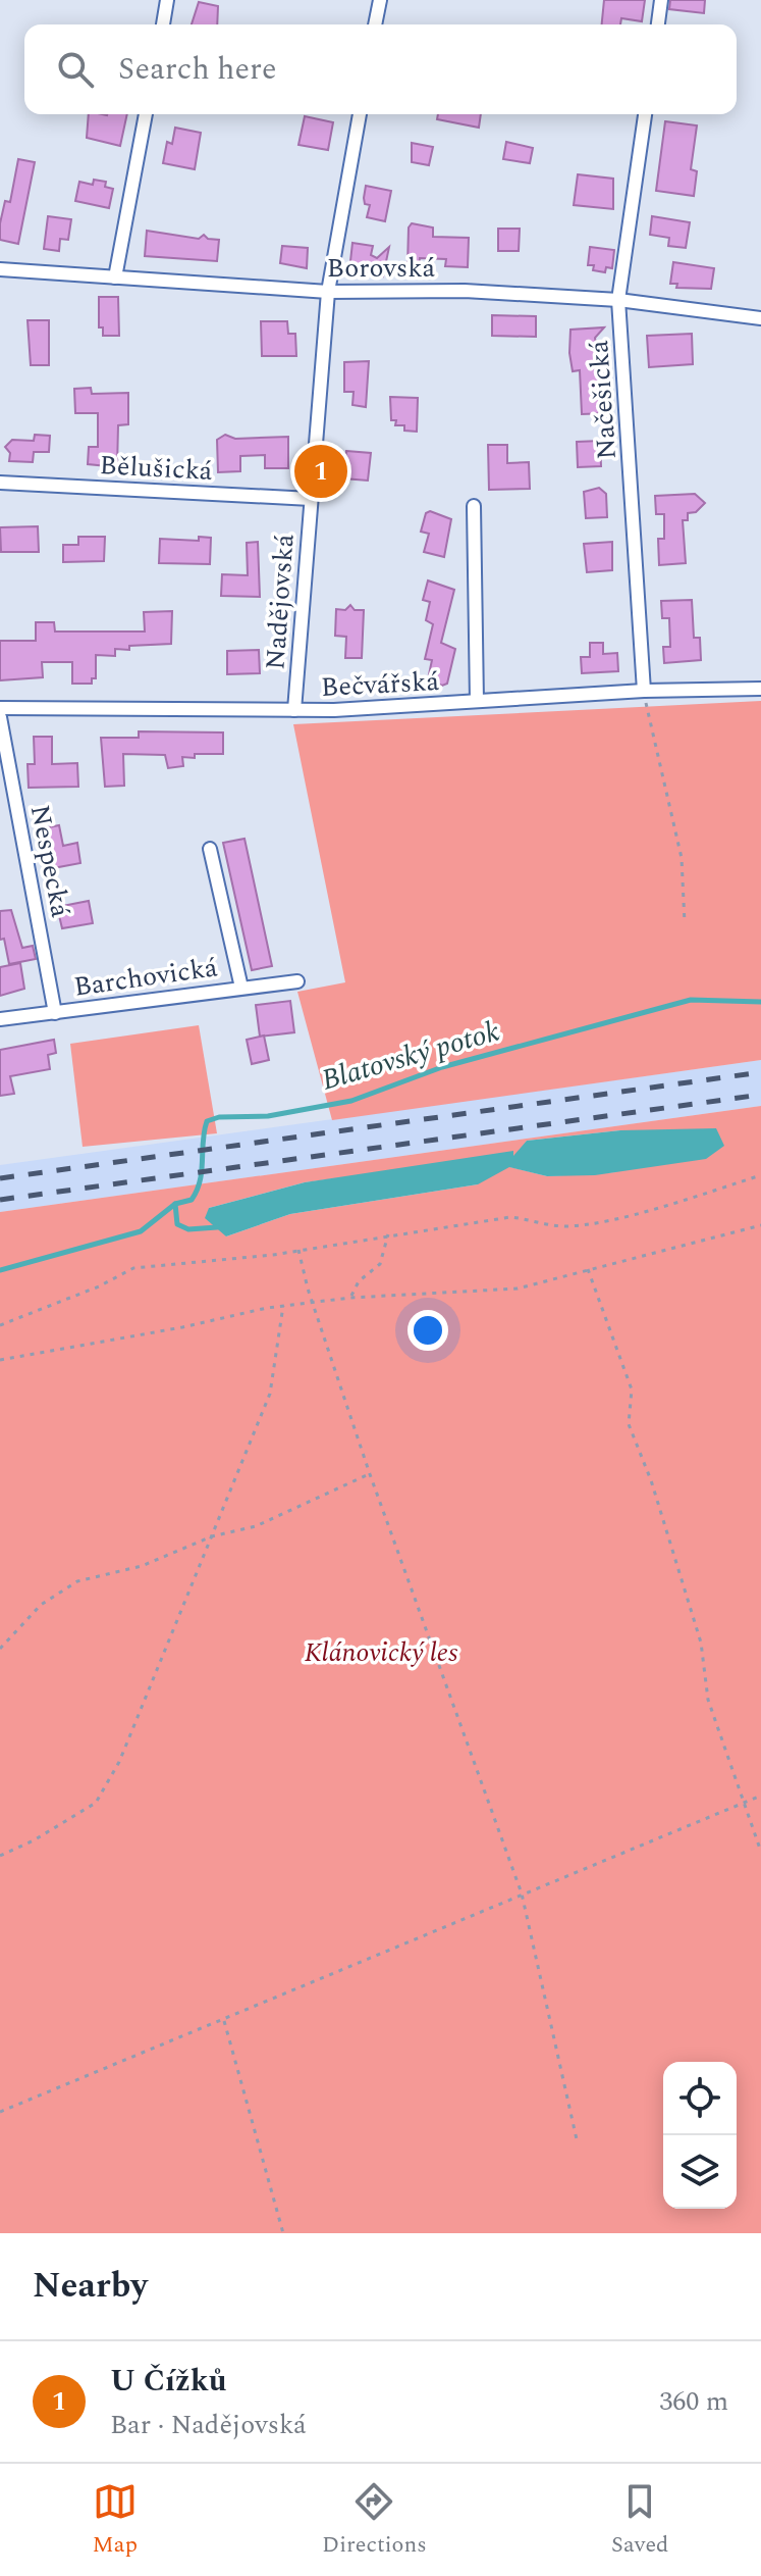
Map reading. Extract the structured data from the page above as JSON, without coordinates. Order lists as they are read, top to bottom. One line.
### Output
{"streets":{"street":["Borovská","Načešická","Bělušická","Nadějovská","Bečvářská","Nespecká","Barchovická"]},"crossings":[["Borovská","Načešická"],["Borovská","Nadějovská"],["Načešická","Bečvářská"],["Bělušická","Nadějovská"],["Nadějovská","Bečvářská"],["Nespecká","Barchovická"]],"water":["Blatovský potok"],"parks":["Klánovický les"],"page":{"search":"Search here","pins":"1","heading":"Nearby","list":[{"mark":"1","name":"U Čížků","note":"Bar · Nadějovská","value":"360 m"}],"nav":["Map","Directions","Saved"]}}
